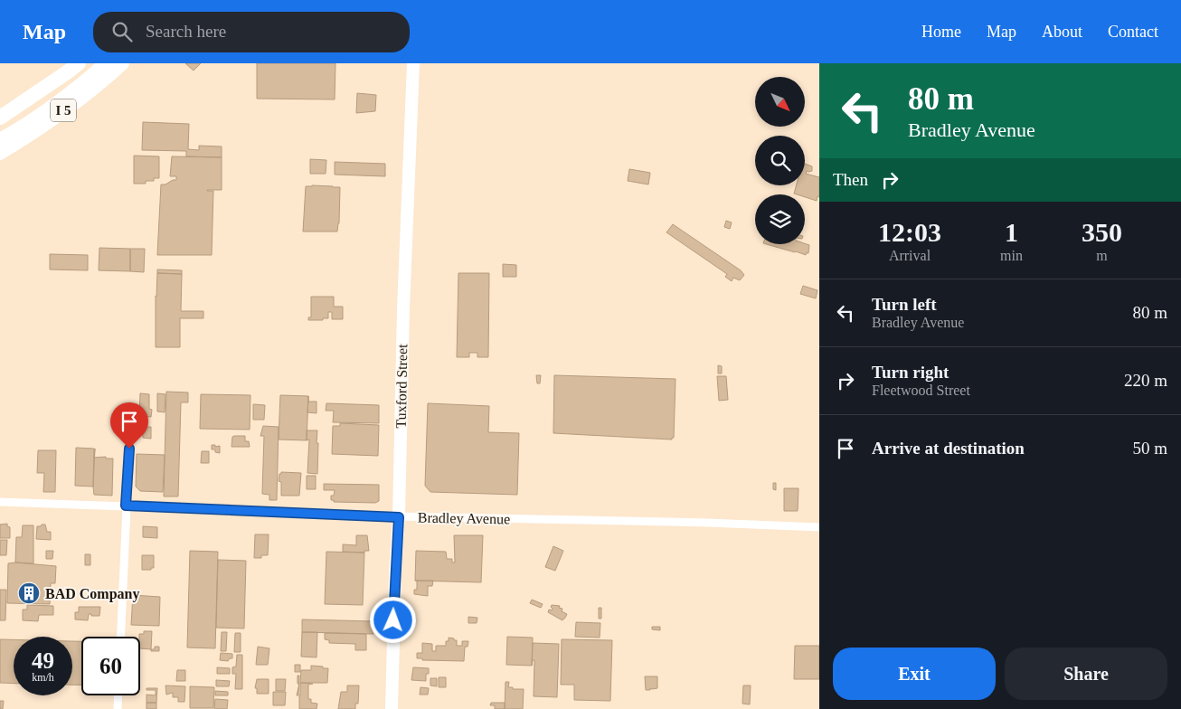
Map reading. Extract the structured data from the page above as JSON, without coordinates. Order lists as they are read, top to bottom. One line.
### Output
{"streets":{"highway":["I 5"],"main road":["Tuxford Street"],"street":["Bradley Avenue"]},"crossings":[["Tuxford Street","Bradley Avenue"]],"places":{"building":["BAD Company"]},"north":"bottom right","page":{"header":"Map","search":"Search here","nav":["Home","Map","About","Contact"],"turn":["80 m","Bradley Avenue"],"then":"Then","eta":["12:03","Arrival","1","min","350","m"],"list":[{"name":"Turn left","note":"Bradley Avenue","value":"80 m"},{"name":"Turn right","note":"Fleetwood Street","value":"220 m"},{"name":"Arrive at destination","value":"50 m"}],"speed":"49 km/h","limit":"60","buttons":["Exit","Share"]}}
